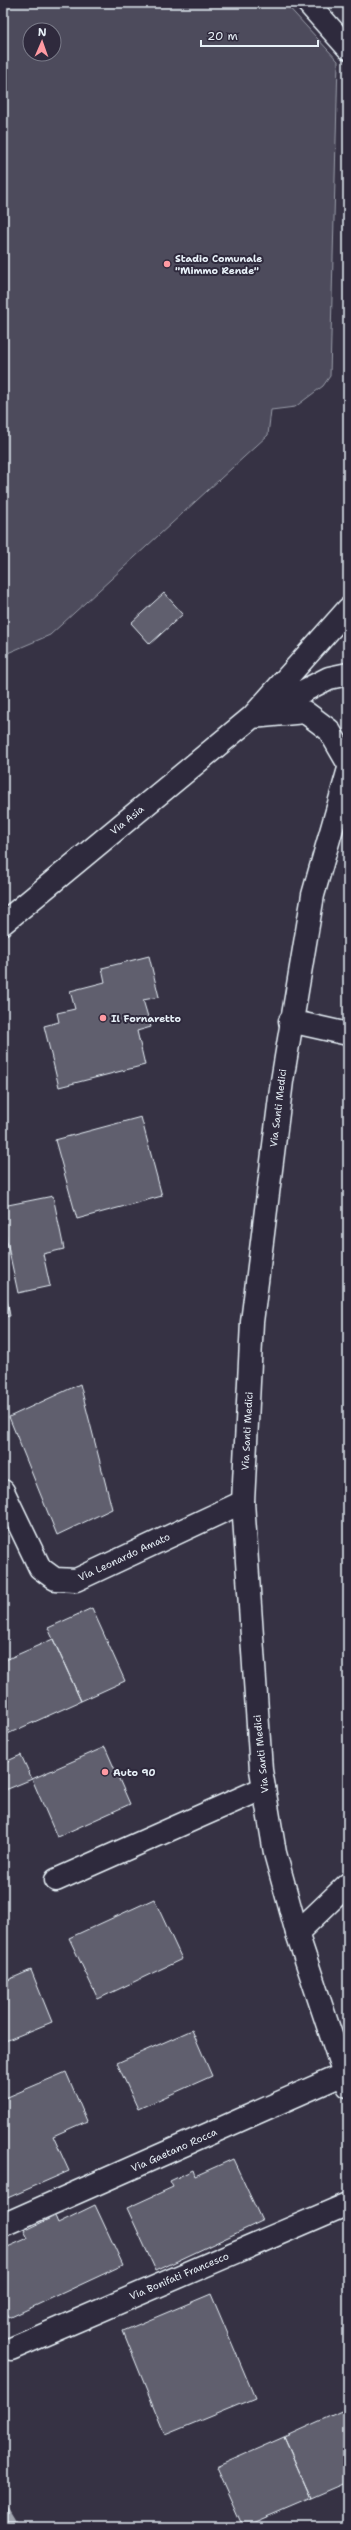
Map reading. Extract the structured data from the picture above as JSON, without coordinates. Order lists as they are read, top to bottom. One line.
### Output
{"streets":{"street":["Via Asia","Via Santi Medici","Via Leonardo Amato","Via Gaetano Rocca","Via Bonifati Francesco"]},"crossings":[["Via Santi Medici","Via Leonardo Amato"],["Via Santi Medici","Via Gaetano Rocca"]],"places":["Stadio Comunale \"Mimmo Rende\"","Il Fornaretto","Auto 90"],"scale_bar":"20 m","north":"top"}
